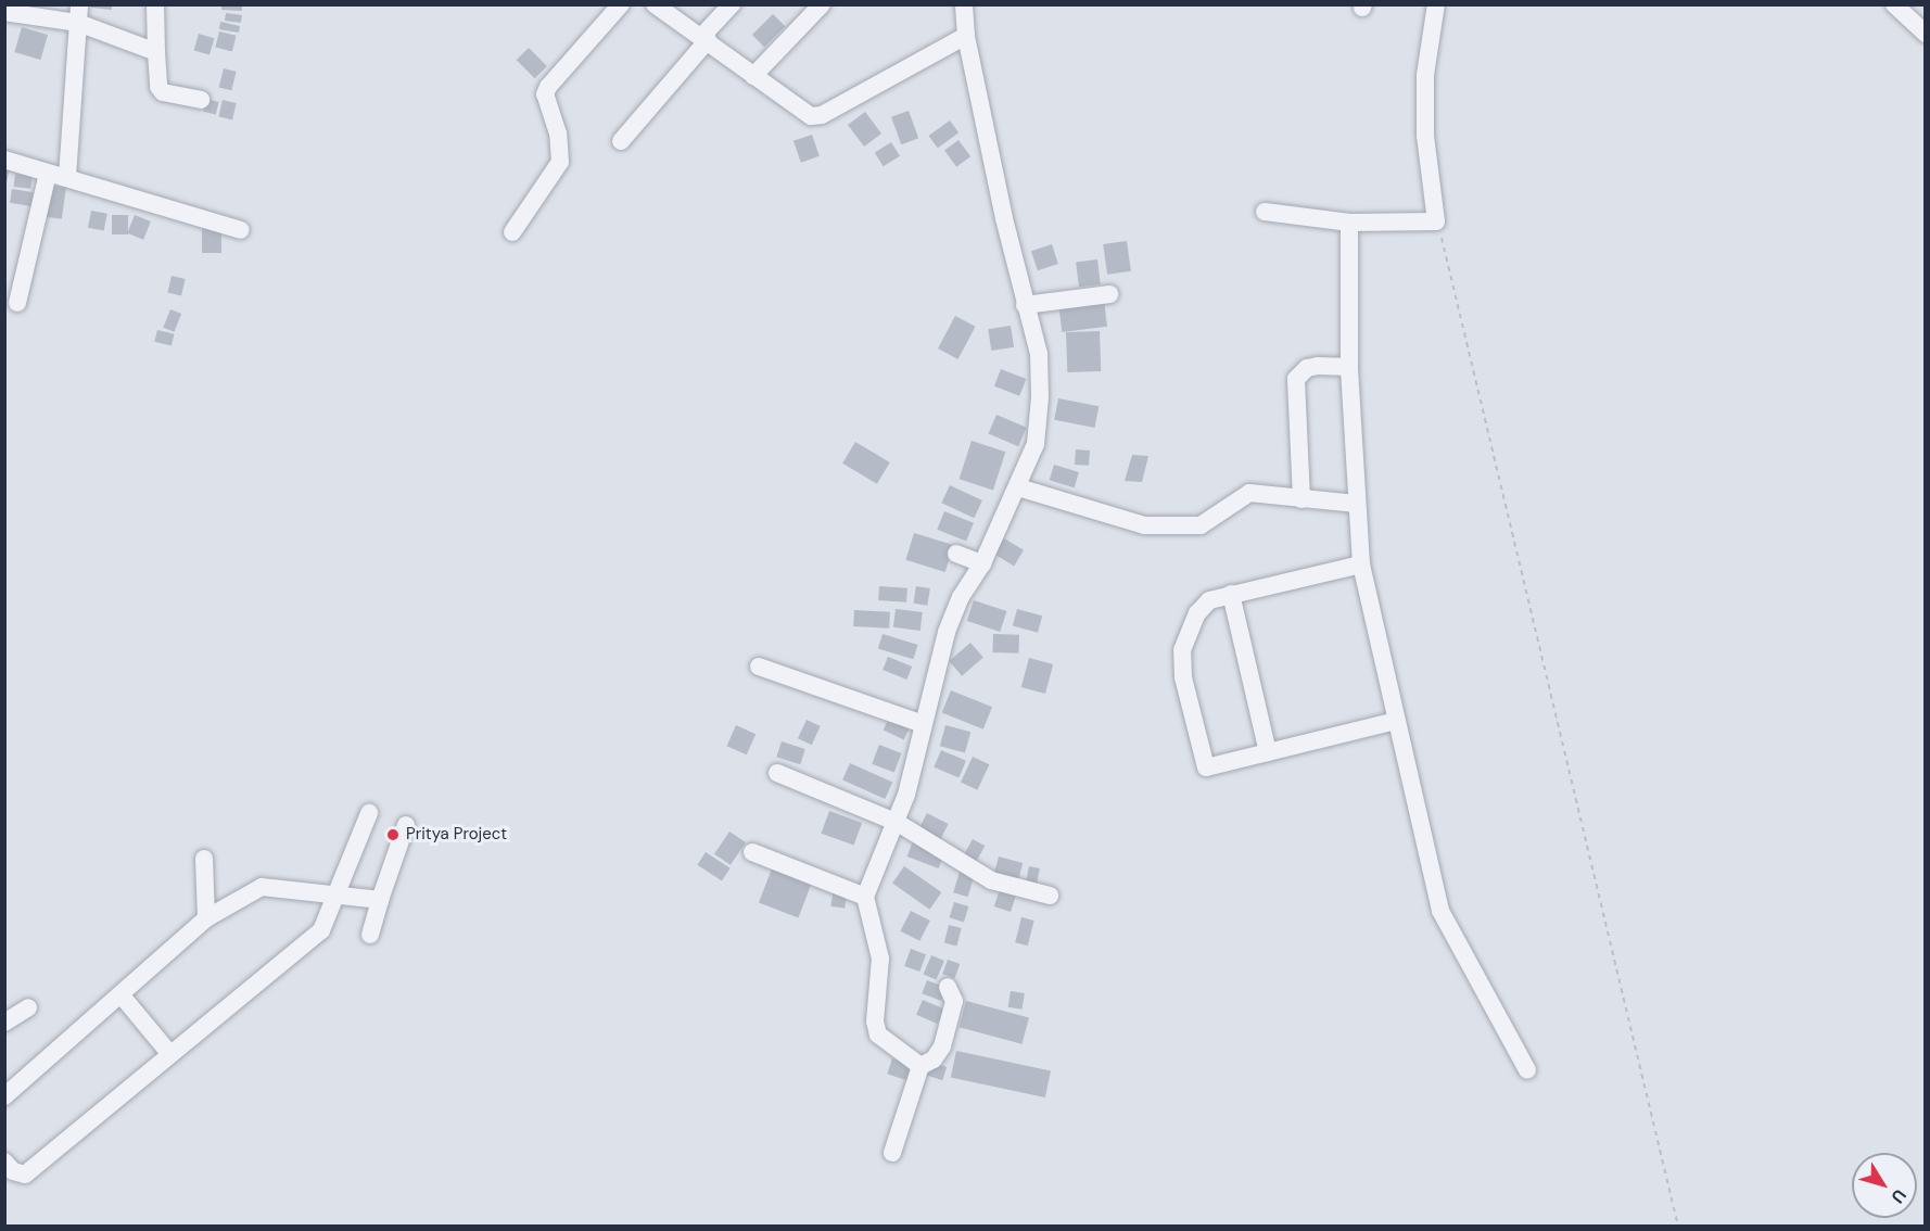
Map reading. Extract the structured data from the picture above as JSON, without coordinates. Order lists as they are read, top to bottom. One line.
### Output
{"places":["Pritya Project"],"north":"bottom right"}
